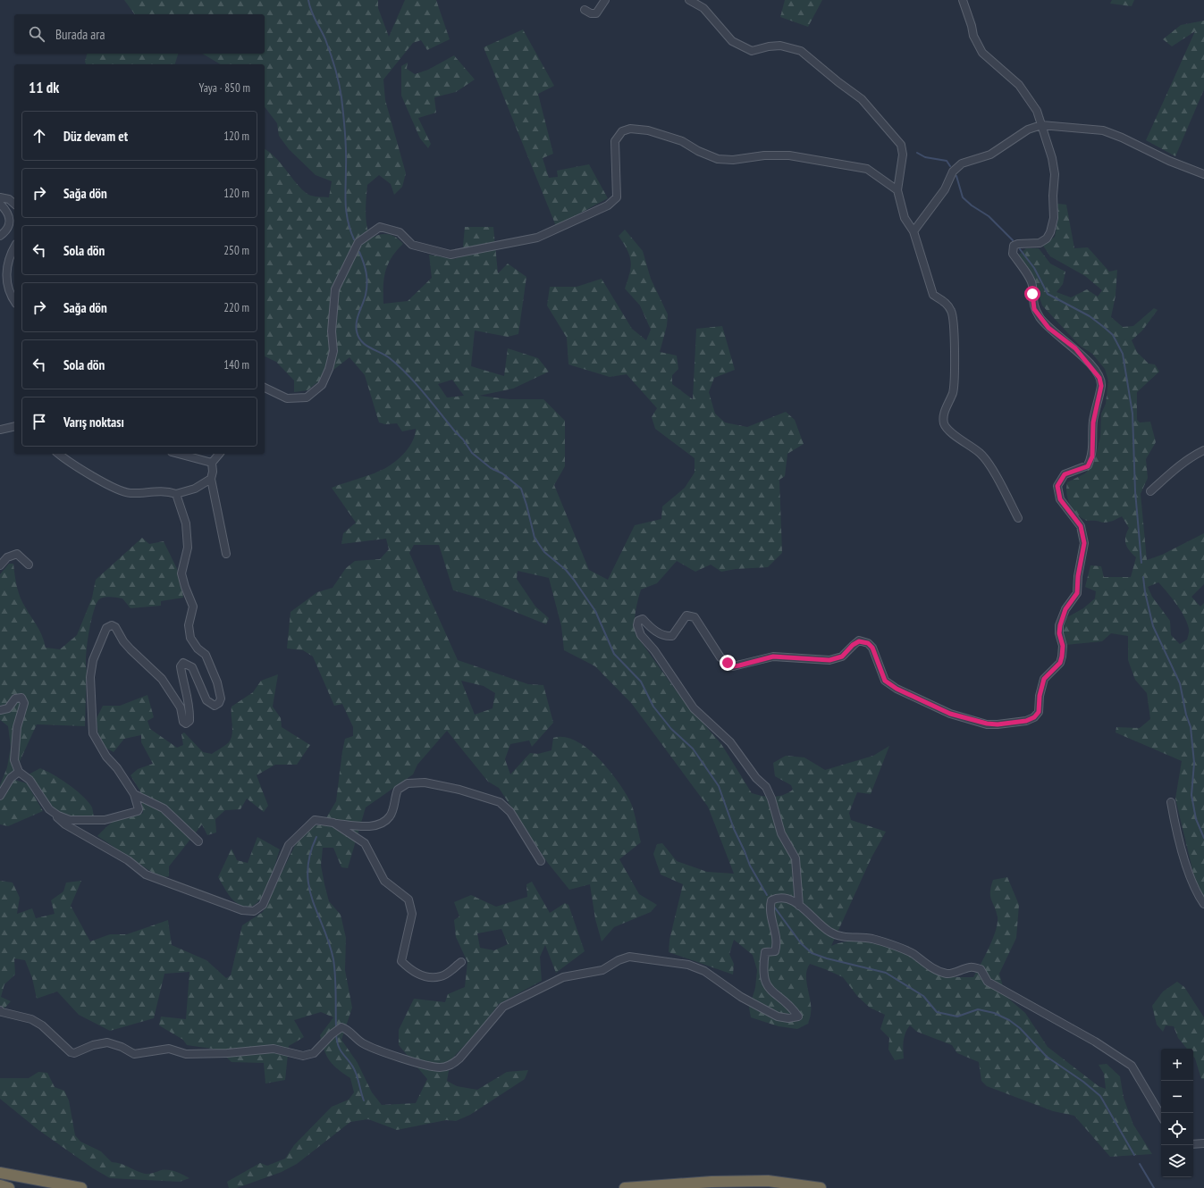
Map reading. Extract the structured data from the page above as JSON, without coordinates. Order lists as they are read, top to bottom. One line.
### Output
{"page":{"search":"Burada ara","heading":["11 dk","Yaya · 850 m"],"list":[["Düz devam et","120 m"],["Sağa dön","120 m"],["Sola dön","250 m"],["Sağa dön","220 m"],["Sola dön","140 m"],"Varış noktası"],"map_buttons":["+","−"]}}
